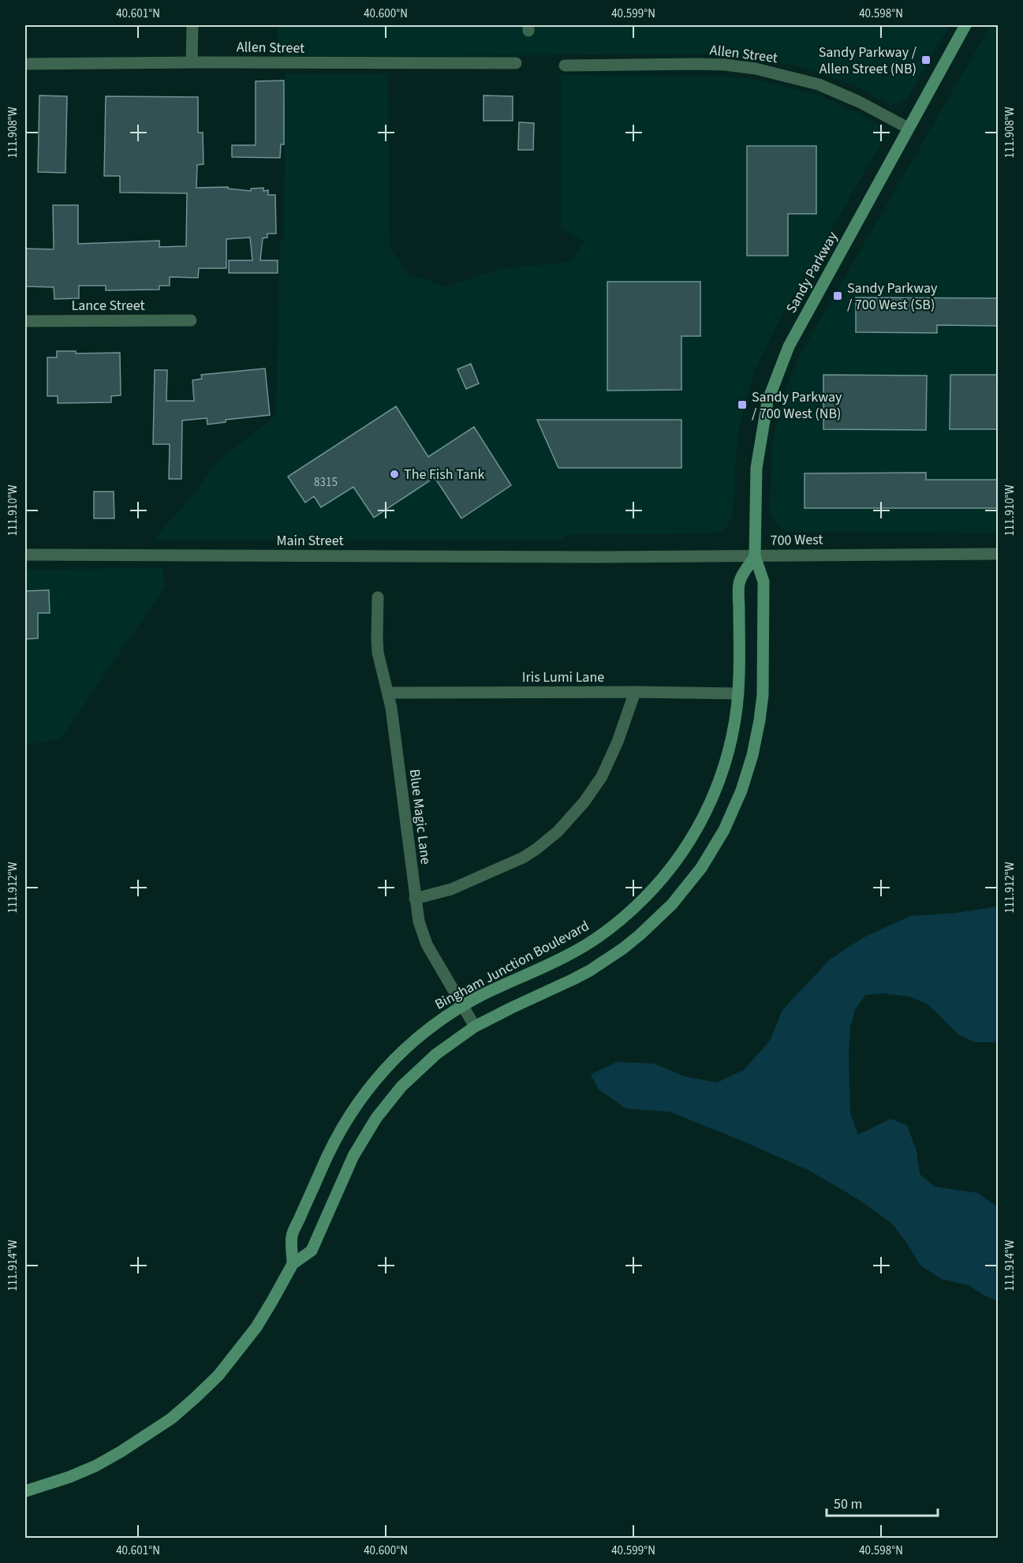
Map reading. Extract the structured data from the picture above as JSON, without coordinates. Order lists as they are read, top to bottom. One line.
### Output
{"streets":{"main road":["Sandy Parkway","Bingham Junction Boulevard"],"street":["Allen Street","Lance Street","700 West","Main Street","Iris Lumi Lane","Blue Magic Lane"]},"crossings":[["Allen Street","Sandy Parkway"],["Sandy Parkway","700 West"],["Sandy Parkway","Bingham Junction Boulevard"],["700 West","Main Street"],["700 West","Bingham Junction Boulevard"],["Iris Lumi Lane","Blue Magic Lane"],["Iris Lumi Lane","Bingham Junction Boulevard"],["Blue Magic Lane","Bingham Junction Boulevard"]],"places":{"transit":["Sandy Parkway / Allen Street (NB)","Sandy Parkway / 700 West (SB)","Sandy Parkway / 700 West (NB)"],"other":["The Fish Tank"]},"house_numbers":["8315"],"scale_bar":"50 m","coordinates":["40.601°N","40.600°N","40.599°N","40.598°N","111.908°W","111.910°W","111.912°W","111.914°W"]}
